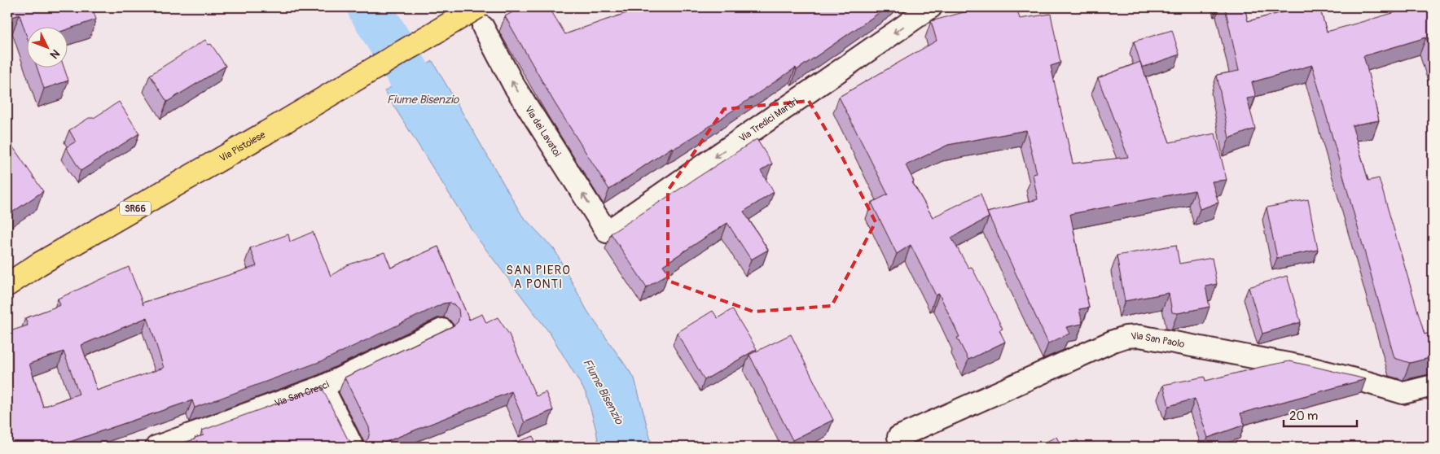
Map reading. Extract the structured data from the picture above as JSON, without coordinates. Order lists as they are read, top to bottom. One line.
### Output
{"streets":{"main road":["Via Pistoiese","SR66"],"street":["Via Tredici Martiri","Via dei Lavatoi","Via San Paolo","Via San Cresci"]},"crossings":[["Via Tredici Martiri","Via dei Lavatoi"],["Via dei Lavatoi","Via Pistoiese"]],"one_way":["Via Tredici Martiri","Via dei Lavatoi"],"districts":["SAN PIERO A PONTI"],"water":["Fiume Bisenzio"],"scale_bar":"20 m","north":"bottom right"}
